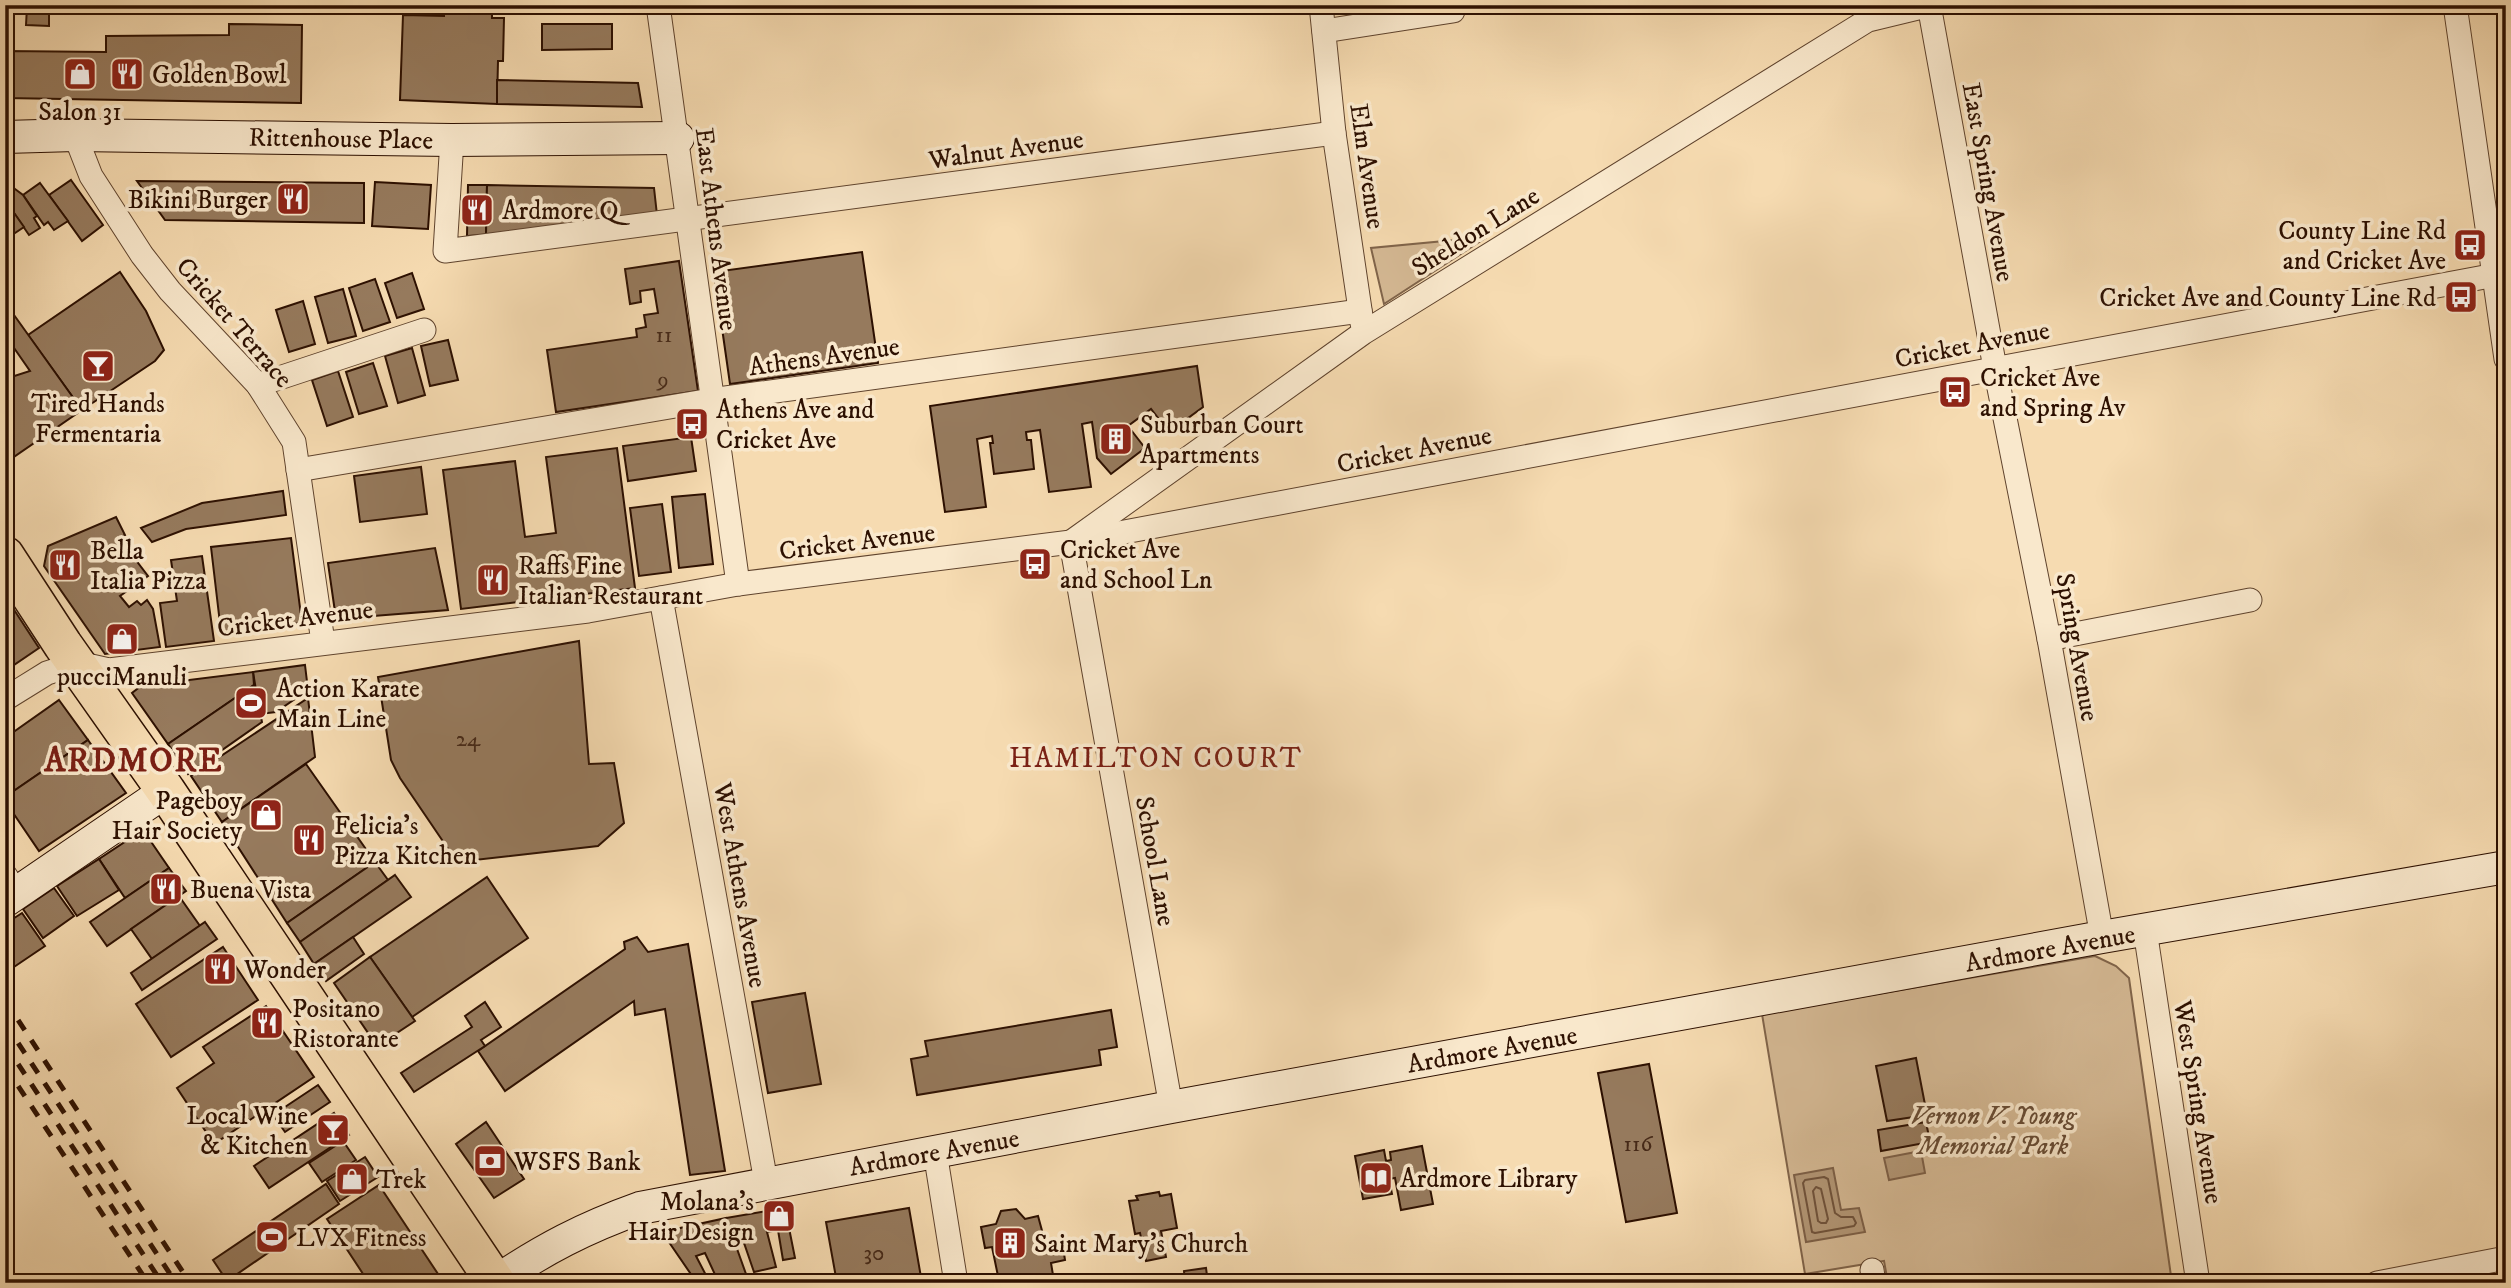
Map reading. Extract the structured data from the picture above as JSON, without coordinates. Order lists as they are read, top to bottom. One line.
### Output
{"streets":{"street":["Rittenhouse Place","Walnut Avenue","Elm Avenue","East Spring Avenue","East Athens Avenue","Sheldon Lane","Cricket Terrace","Cricket Avenue","Athens Avenue","Spring Avenue","School Lane","West Athens Avenue","Ardmore Avenue","West Spring Avenue"]},"crossings":[["Rittenhouse Place","Walnut Avenue"],["Rittenhouse Place","East Athens Avenue"],["Rittenhouse Place","Cricket Terrace"],["Walnut Avenue","Elm Avenue"],["Walnut Avenue","East Athens Avenue"],["Elm Avenue","Sheldon Lane"],["Elm Avenue","Athens Avenue"],["East Spring Avenue","Sheldon Lane"],["East Spring Avenue","Cricket Avenue"],["East Spring Avenue","Spring Avenue"],["East Athens Avenue","Cricket Avenue"],["East Athens Avenue","Athens Avenue"],["Sheldon Lane","Cricket Avenue"],["Sheldon Lane","School Lane"],["Cricket Terrace","Cricket Avenue"],["Cricket Terrace","Athens Avenue"],["Cricket Avenue","Spring Avenue"],["Cricket Avenue","School Lane"],["Cricket Avenue","West Athens Avenue"],["Spring Avenue","Ardmore Avenue"],["School Lane","Ardmore Avenue"],["West Athens Avenue","Ardmore Avenue"],["Ardmore Avenue","West Spring Avenue"]],"districts":["HAMILTON COURT","ARDMORE"],"parks":["Vernon V. Young Memorial Park"],"places":{"shop":["Salon 31","pucciManuli","Pageboy Hair Society","Trek","Molana's Hair Design"],"restaurant":["Golden Bowl","Bikini Burger","Ardmore Q","Bella Italia Pizza","Raffs Fine Italian Restaurant","Felicia's Pizza Kitchen","Buena Vista","Wonder","Positano Ristorante"],"bus stop":["County Line Rd and Cricket Ave","Cricket Ave and County Line Rd","Cricket Ave and Spring Av","Athens Ave and Cricket Ave","Cricket Ave and School Ln"],"bar":["Tired Hands Fermentaria","Local Wine & Kitchen"],"building":["Suburban Court Apartments","Saint Mary's Church"],"sports":["Action Karate Main Line","LVX Fitness"],"bank":["WSFS Bank"],"library":["Ardmore Library"]},"house_numbers":["11","9","24","116","30"]}
